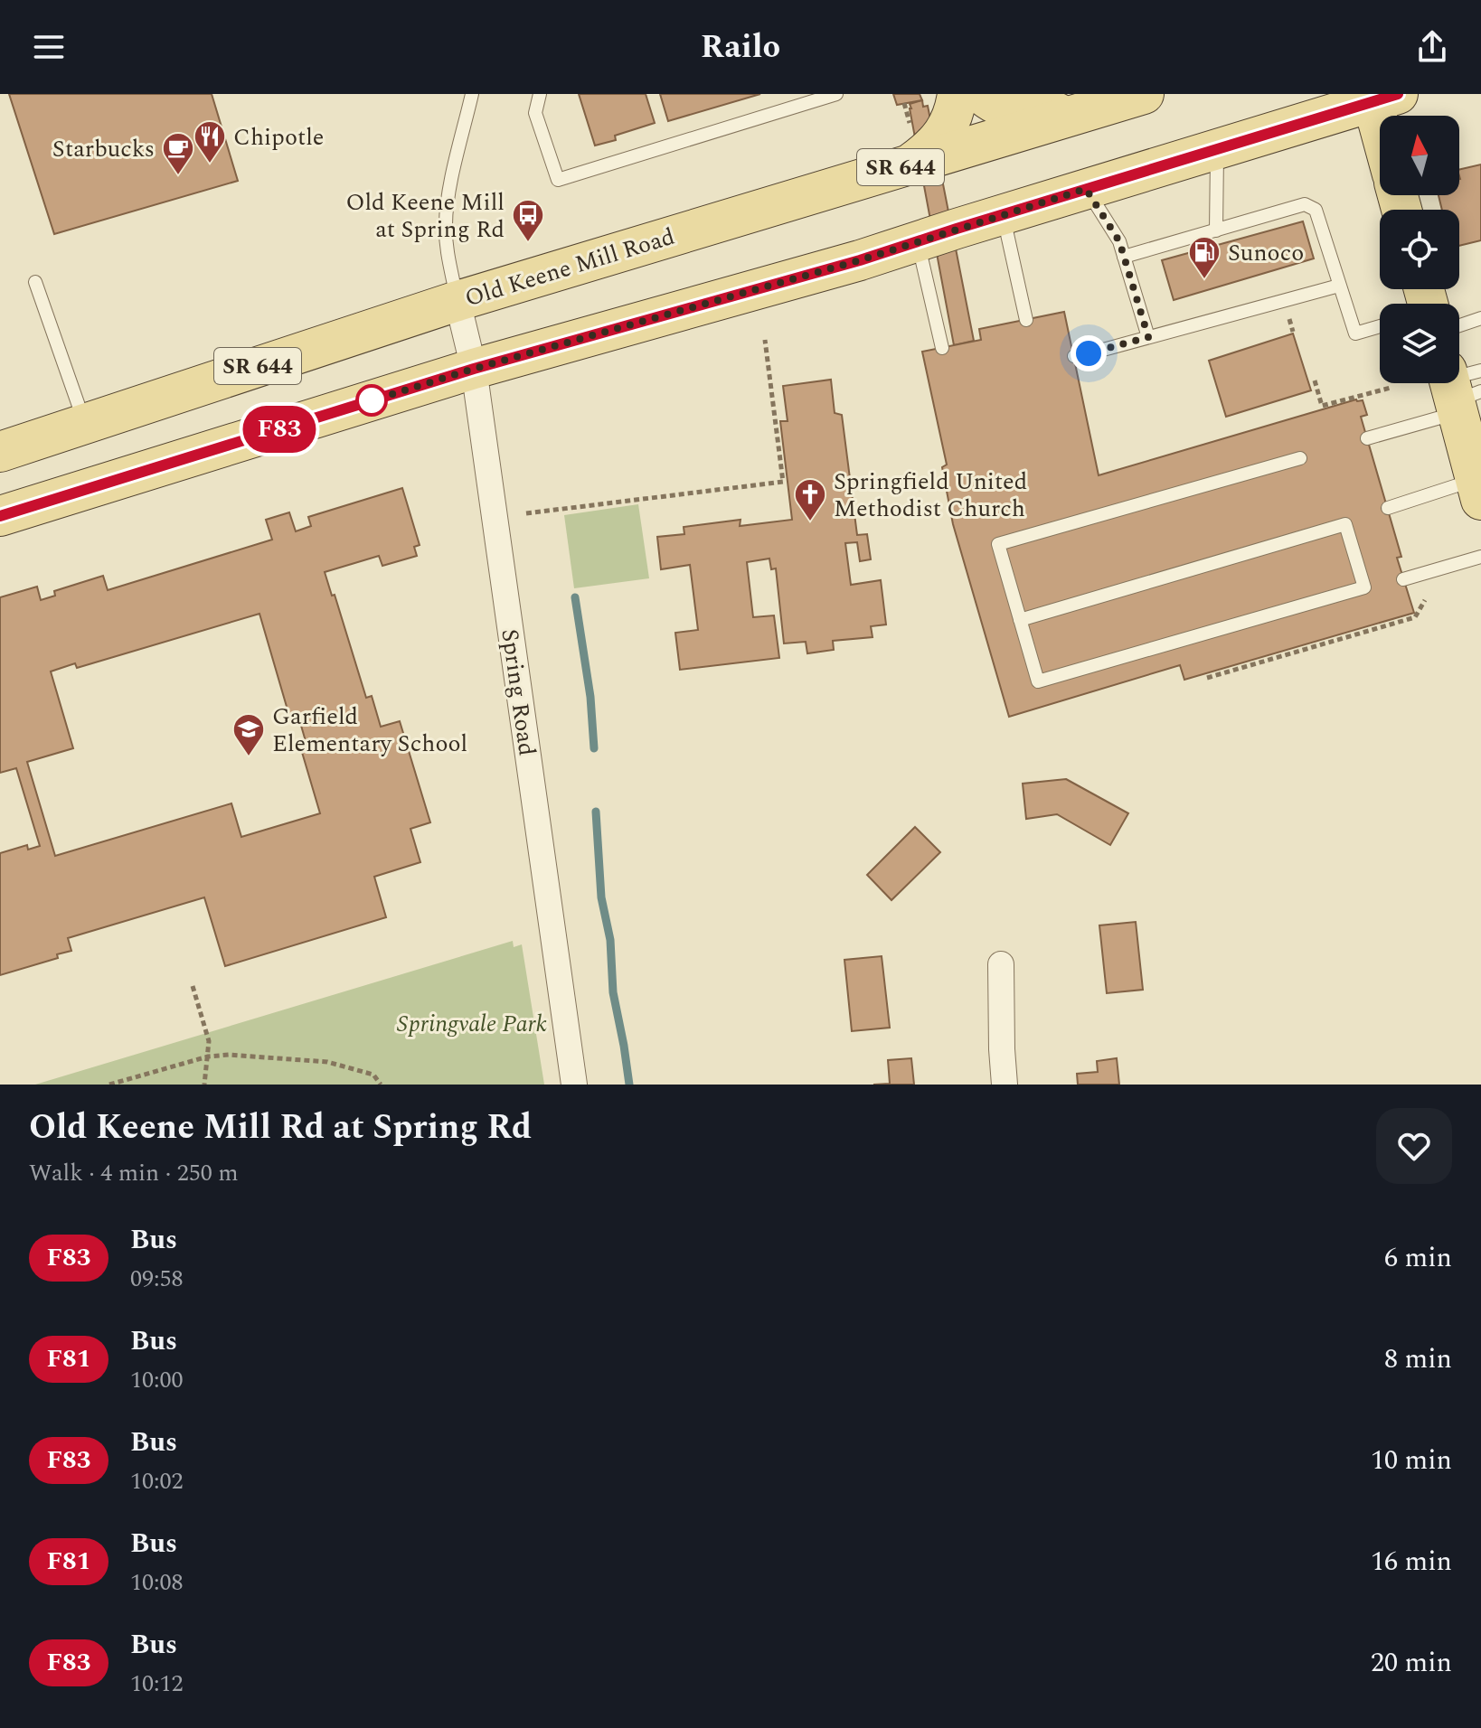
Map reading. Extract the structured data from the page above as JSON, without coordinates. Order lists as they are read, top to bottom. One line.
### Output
{"streets":{"main road":["SR 644","Old Keene Mill Road"],"street":["Spring Road"]},"crossings":[["Old Keene Mill Road","Spring Road"]],"parks":["Springvale Park"],"places":{"restaurant":["Chipotle"],"cafe":["Starbucks"],"bus stop":["Old Keene Mill at Spring Rd"],"fuel station":["Sunoco"],"church":["Springfield United Methodist Church"],"school or university":["Garfield Elementary School"]},"lines":["bus line F83"],"north":"top","page":{"header":"Railo","on_map":"F83","heading":["Old Keene Mill Rd at Spring Rd","Walk · 4 min · 250 m"],"list":[{"mark":"F83","name":"Bus","note":"09:58","value":"6 min"},{"mark":"F81","name":"Bus","note":"10:00","value":"8 min"},{"mark":"F83","name":"Bus","note":"10:02","value":"10 min"},{"mark":"F81","name":"Bus","note":"10:08","value":"16 min"},{"mark":"F83","name":"Bus","note":"10:12","value":"20 min"}]}}
